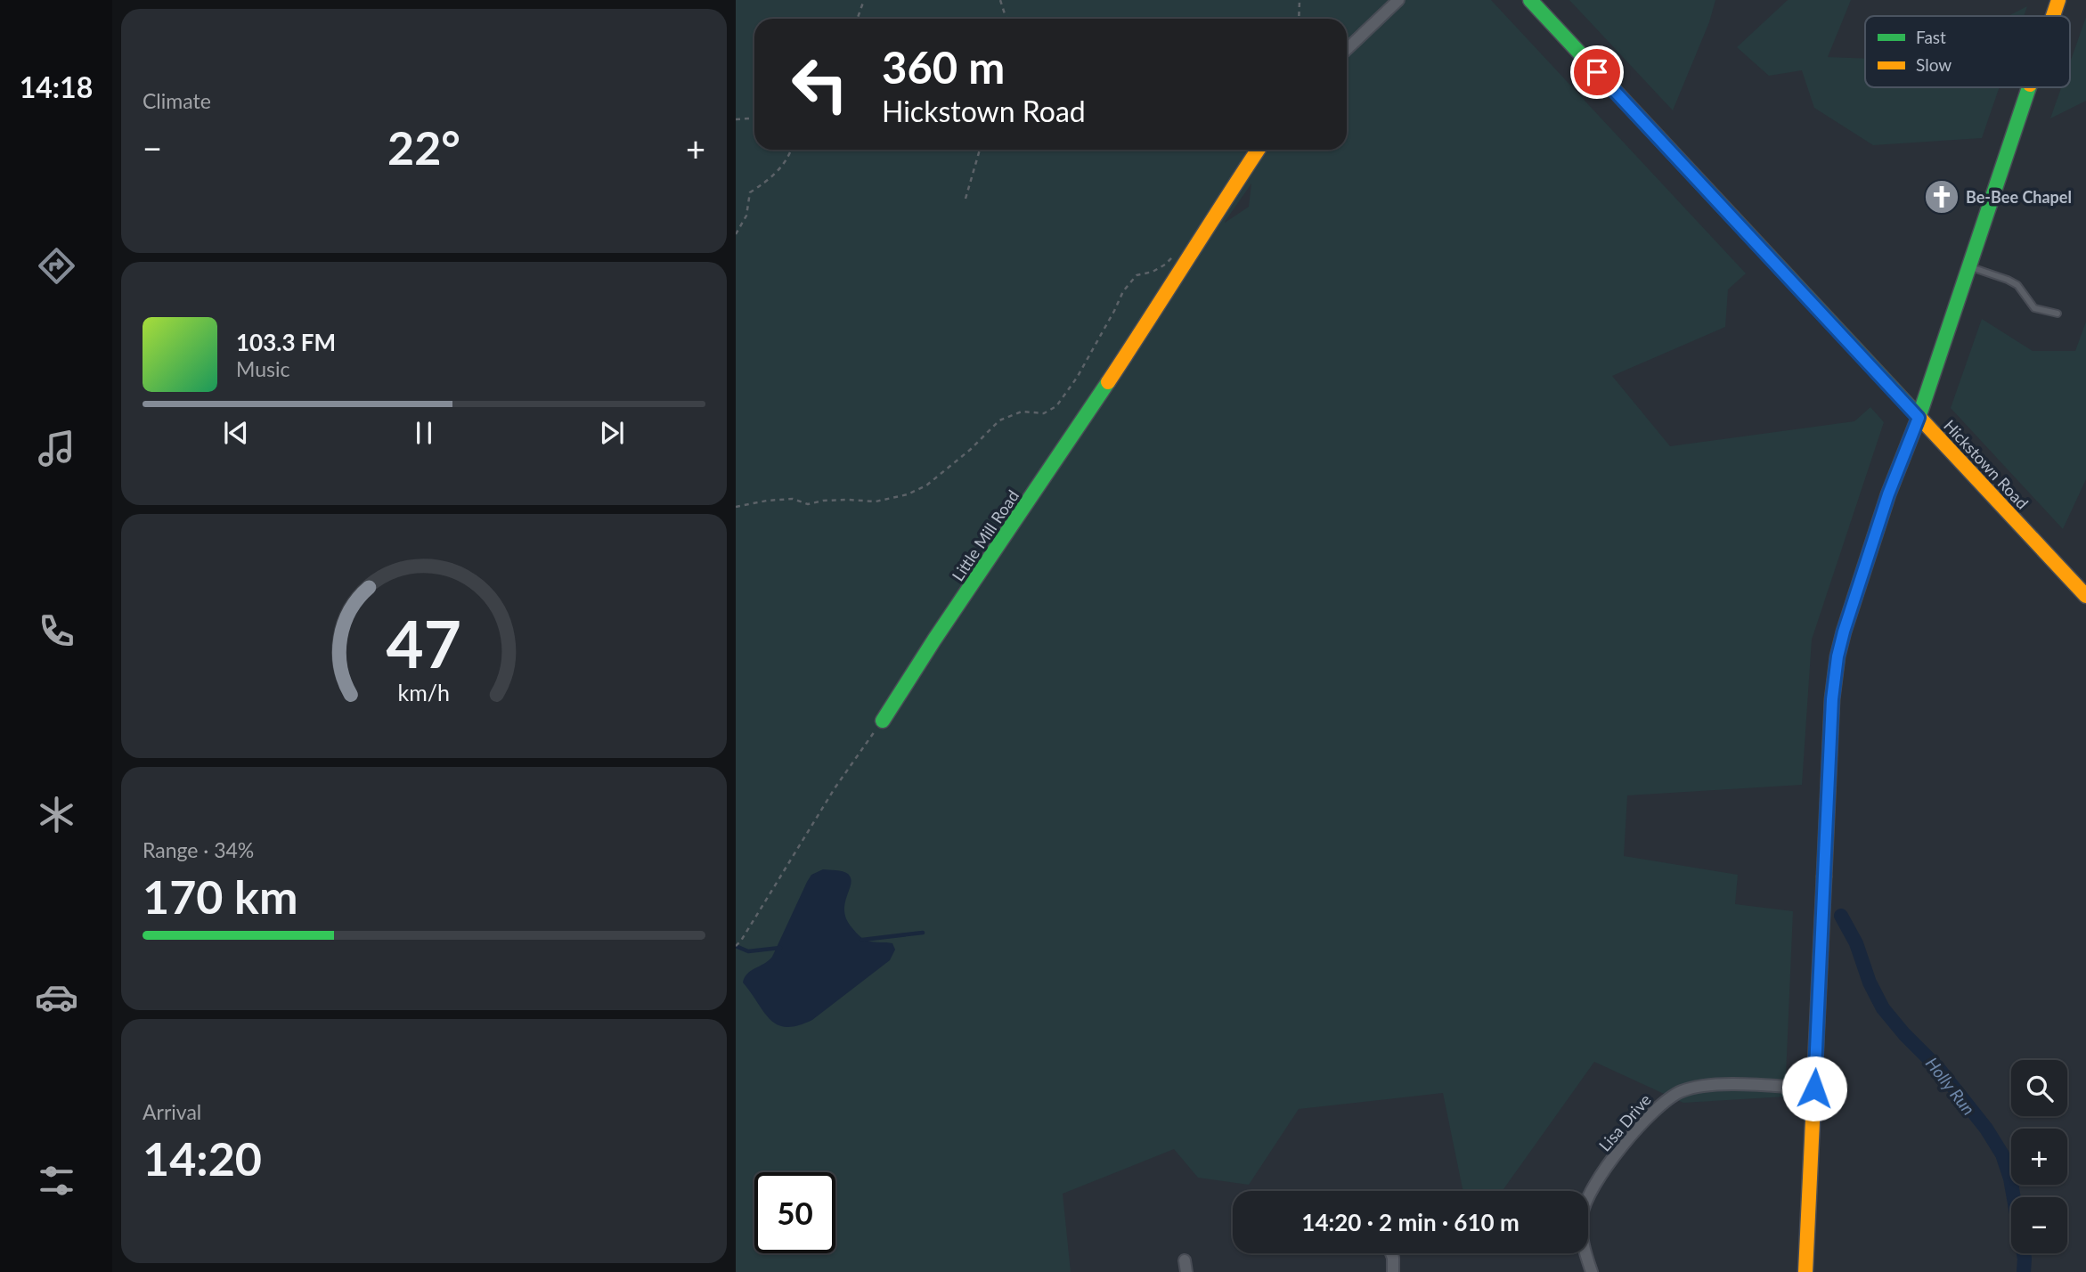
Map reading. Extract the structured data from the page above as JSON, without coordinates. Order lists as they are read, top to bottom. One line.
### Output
{"streets":{"street":["Hickstown Road","Little Mill Road","Lisa Drive"]},"water":["Holly Run"],"places":{"church":["Be-Bee Chapel"]},"legend":["Fast","Slow"],"page":{"tabs":"14:18","tile":["Climate",["Range · 34%","170 km"],["Arrival","14:20"]],"turn":["360 m","Hickstown Road"],"heat":["−","22°","+"],"song":["103.3 FM","Music"],"map_buttons":["+","−"],"limit":"50","trip":"14:20 · 2 min · 610 m","gauge":["47","km/h"]}}
